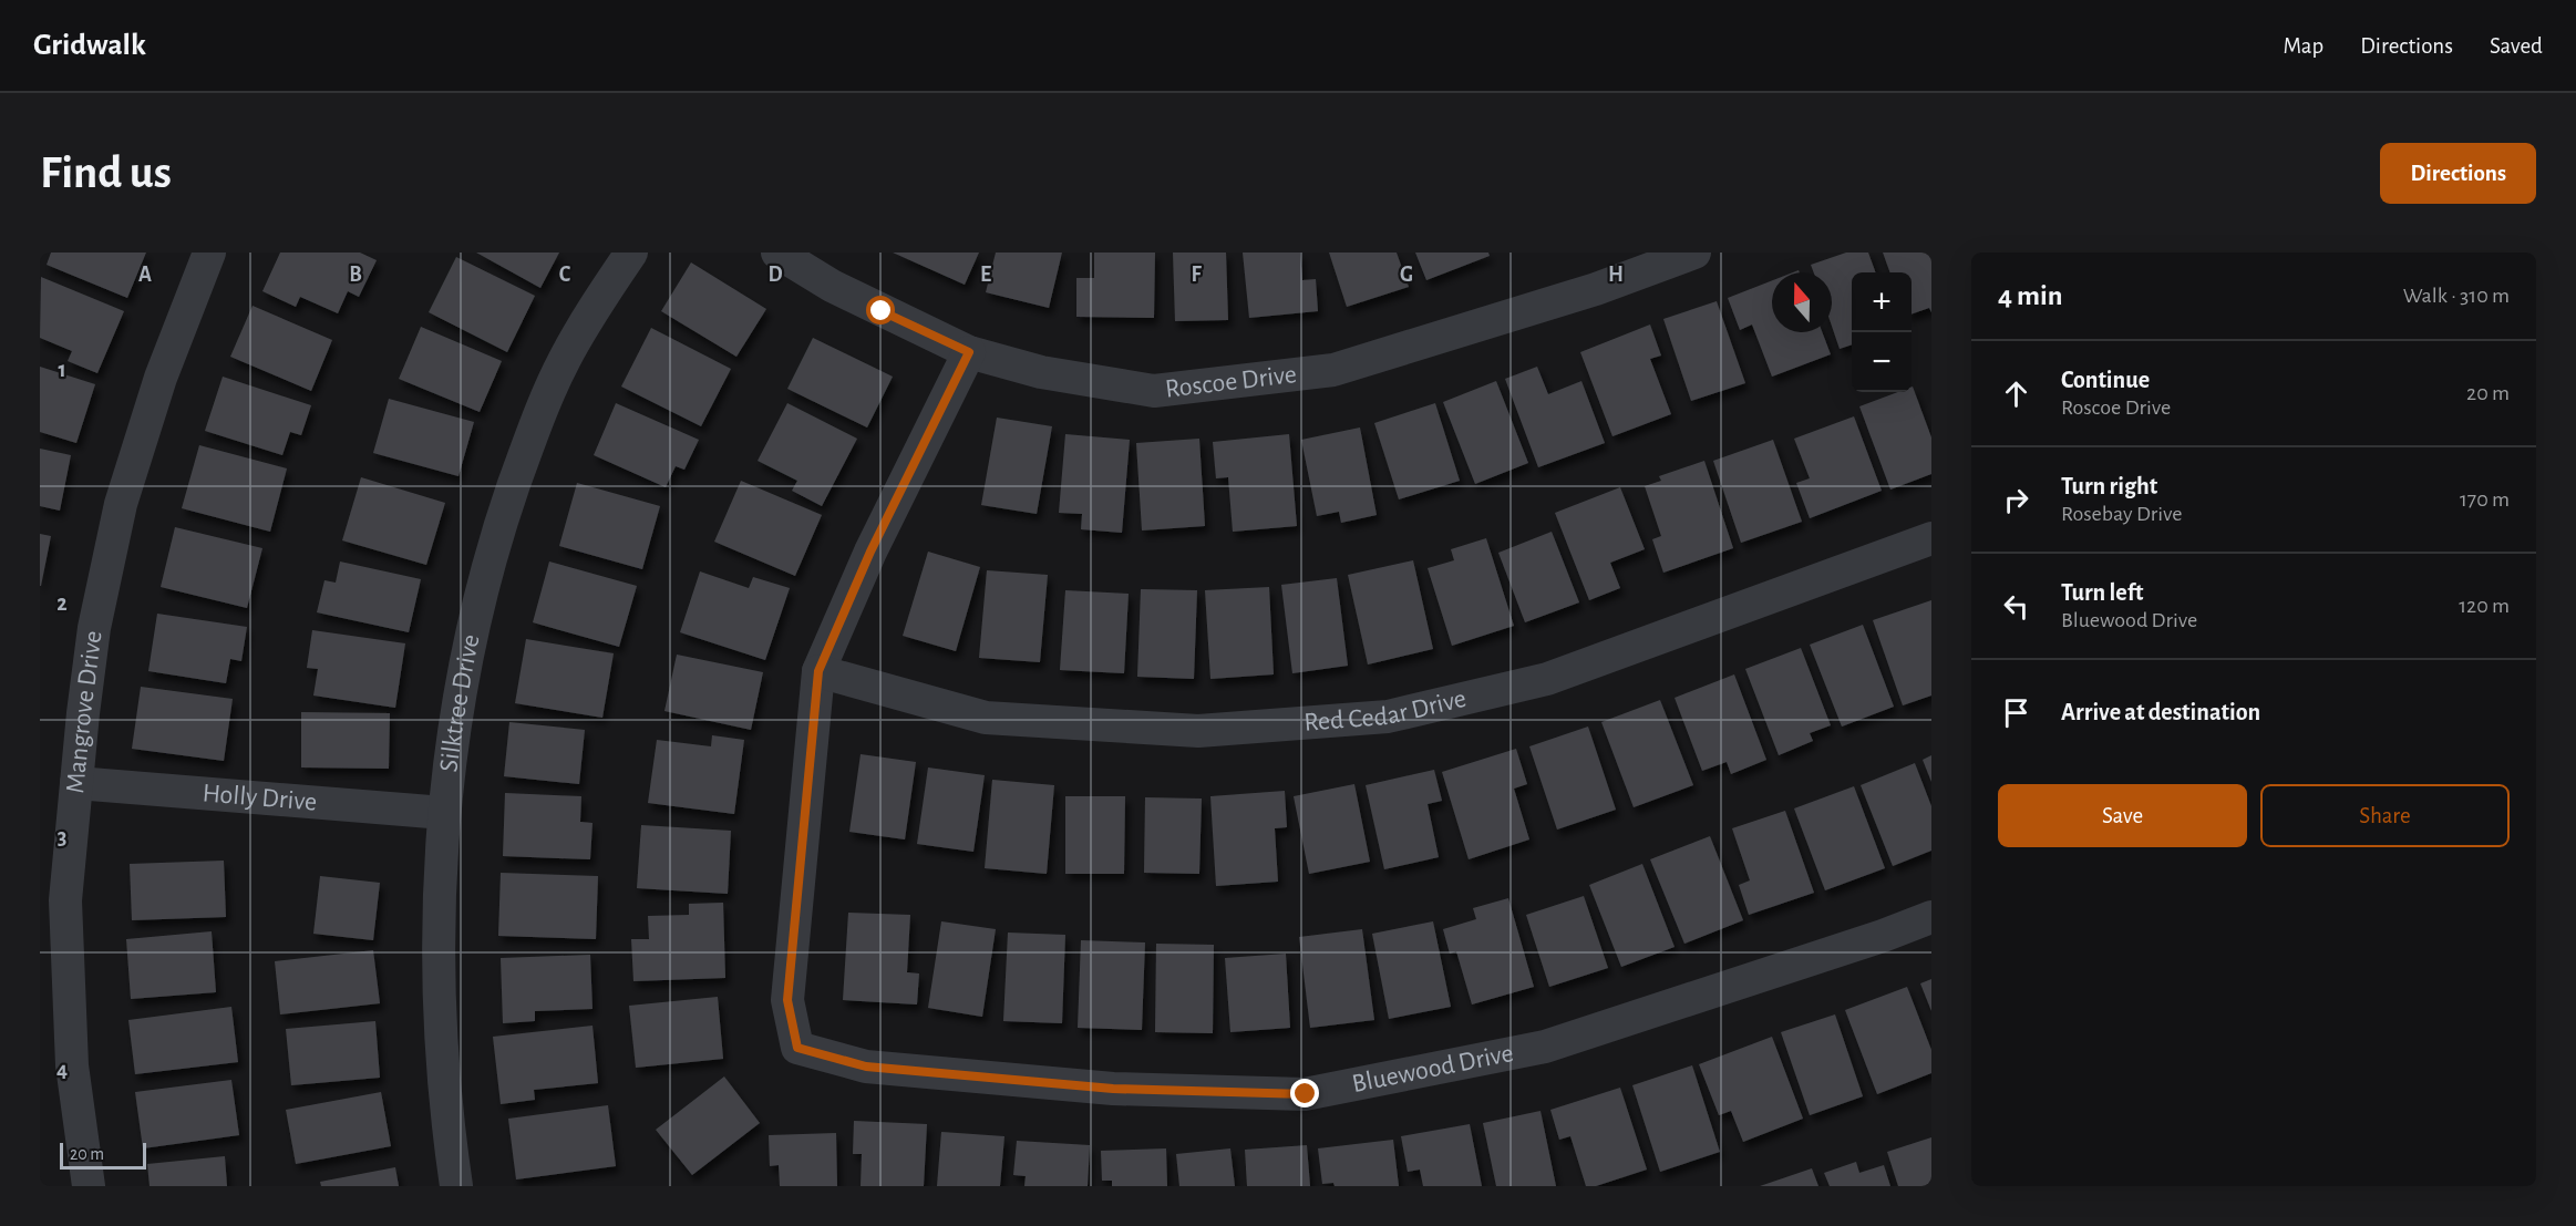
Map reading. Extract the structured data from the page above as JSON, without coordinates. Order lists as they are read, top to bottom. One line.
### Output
{"streets":{"street":["Roscoe Drive","Silktree Drive","Red Cedar Drive","Mangrove Drive","Holly Drive","Bluewood Drive"]},"crossings":[["Silktree Drive","Holly Drive"],["Red Cedar Drive","Bluewood Drive"],["Mangrove Drive","Holly Drive"]],"scale_bar":"20 m","north":"top","page":{"header":"Gridwalk","nav":["Map","Directions","Saved"],"buttons":["Directions",["Save","Share"]],"title":"Find us","heading":["4 min","Walk · 310 m"],"map_buttons":["+","−"],"list":[["Continue","Roscoe Drive","20 m"],["Turn right","Rosebay Drive","170 m"],["Turn left","Bluewood Drive","120 m"],"Arrive at destination"],"scale":"20 m"},"grid":{"columns":["A","B","C","D","E","F","G","H"],"rows":["1","2","3","4"]}}
